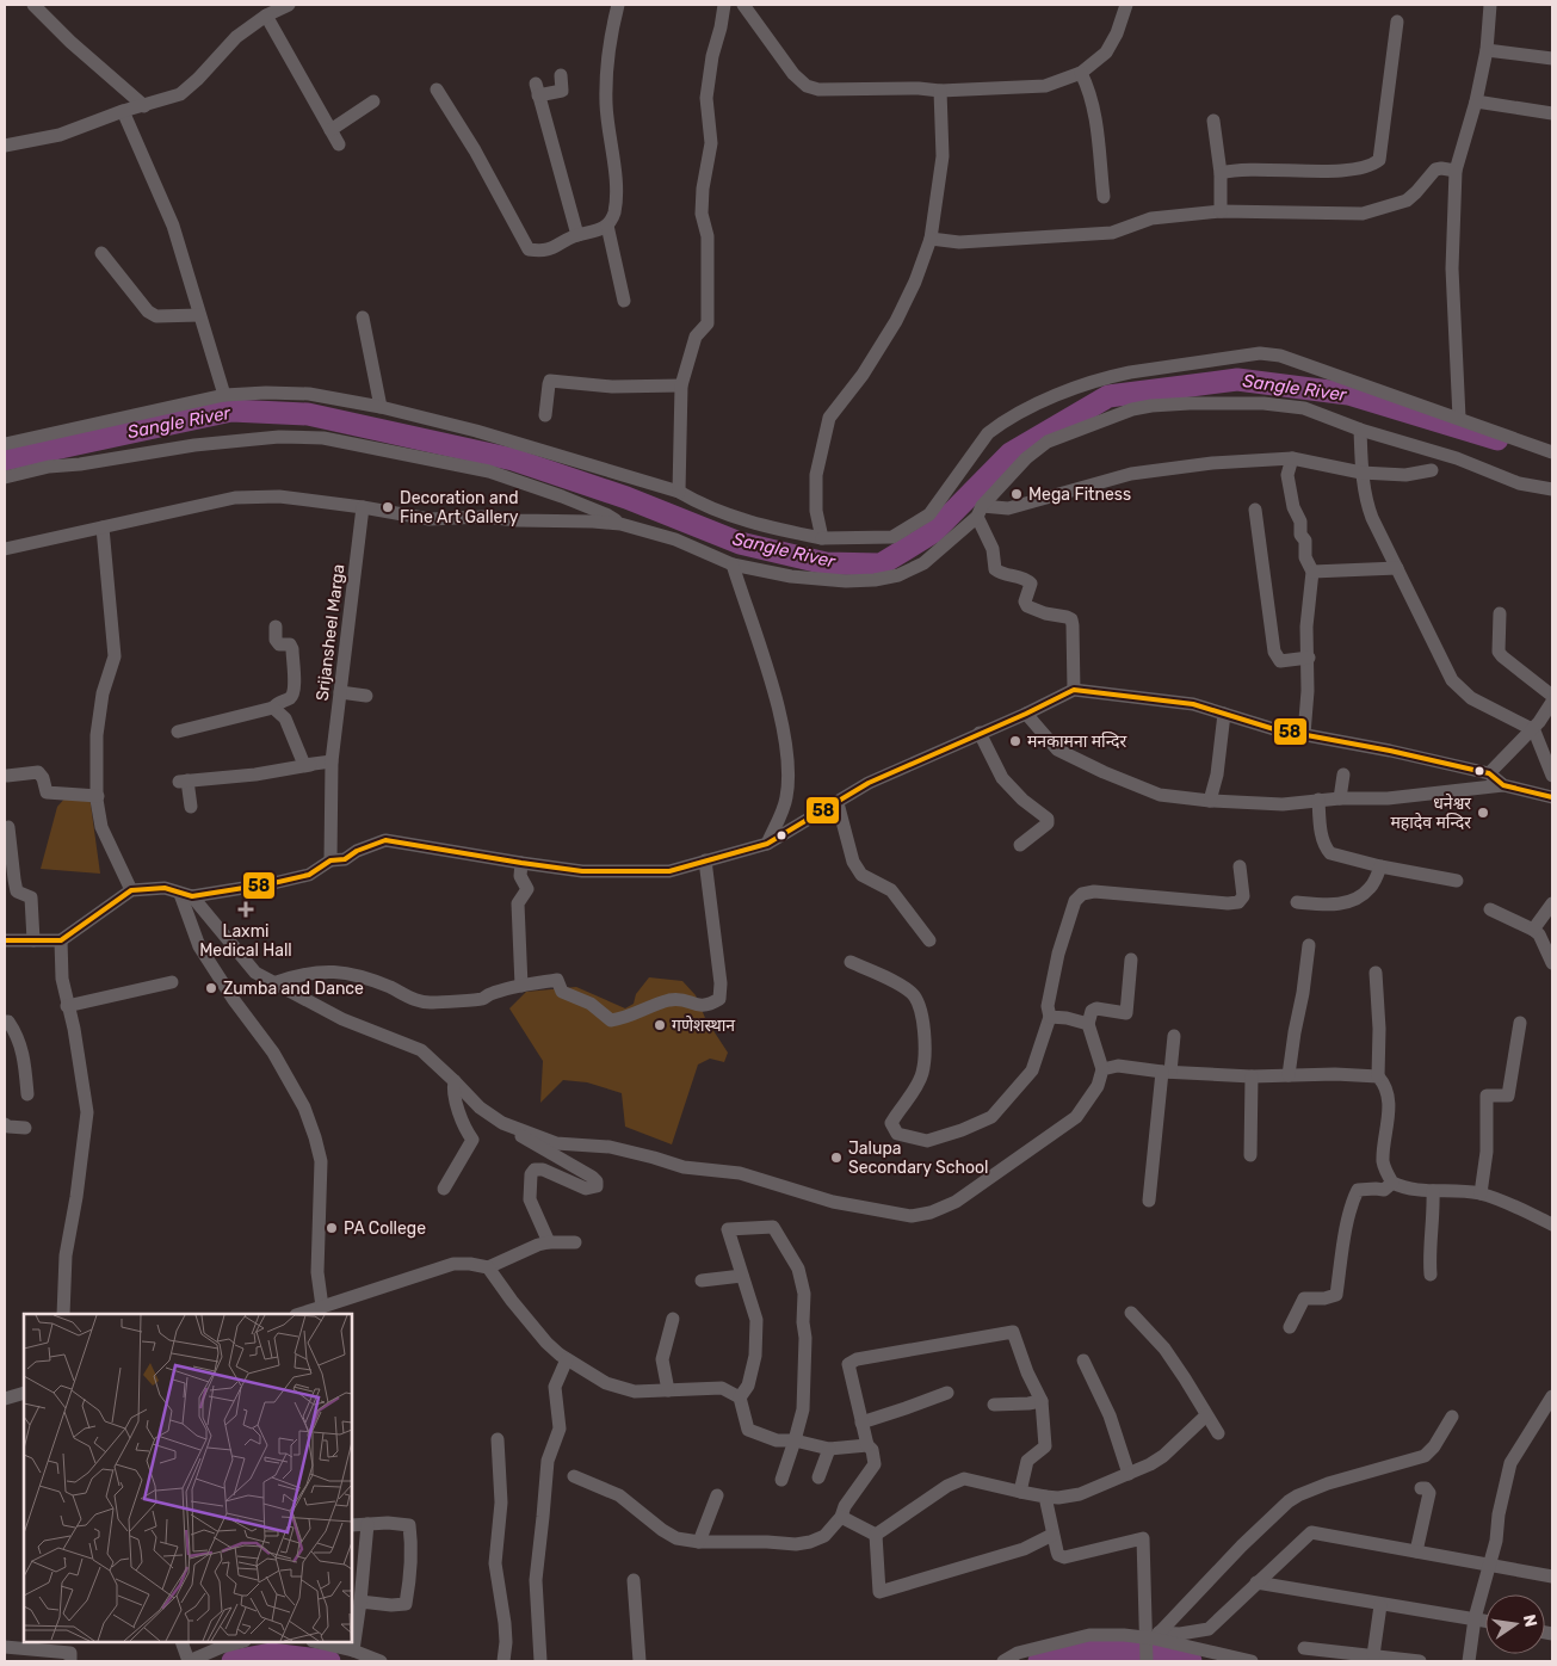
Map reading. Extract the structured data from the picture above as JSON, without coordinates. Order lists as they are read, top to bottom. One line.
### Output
{"streets":{"street":["Srijansheel Marga"]},"water":["Sangle River"],"places":{"other":["Mega Fitness","Decoration and Fine Art Gallery","मनकामना मन्दिर","धनेश्वर महादेव मन्दिर","Zumba and Dance","गणेशस्थान","Jalupa Secondary School","PA College"],"health":["Laxmi Medical Hall"]},"lines":["transit line 58"],"north":"right"}
